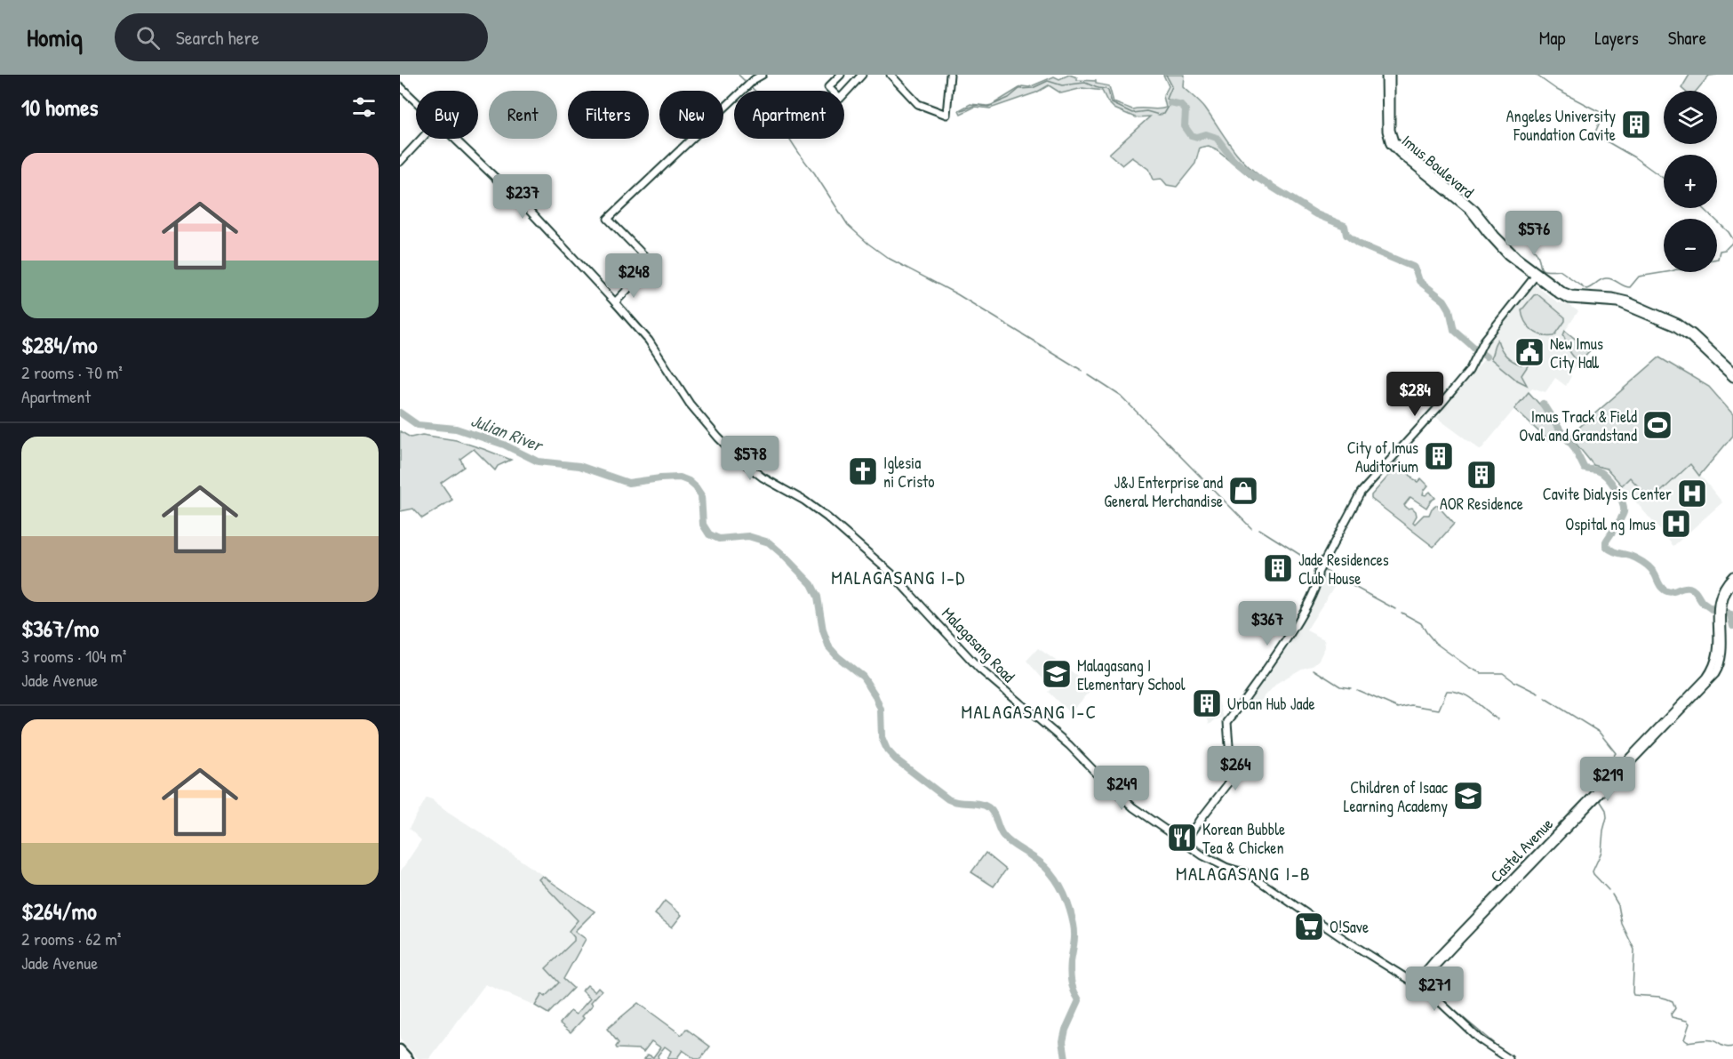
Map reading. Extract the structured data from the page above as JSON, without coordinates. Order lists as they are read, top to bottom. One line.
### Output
{"streets":{"main road":["Imus Boulevard","Malagasang Road","Castel Avenue"]},"crossings":[["Malagasang Road","Castel Avenue"]],"districts":["MALAGASANG I-D","MALAGASANG I-C","MALAGASANG I-B"],"water":["Julian River"],"places":{"building":["Angeles University Foundation Cavite","City of Imus Auditorium","AOR Residence","Jade Residences Club House","Urban Hub Jade"],"public building":["New Imus City Hall"],"sports":["Imus Track & Field Oval and Grandstand"],"church":["Iglesia ni Cristo"],"shop":["J&J Enterprise and General Merchandise"],"hospital":["Cavite Dialysis Center","Ospital ng Imus"],"school or university":["Malagasang I Elementary School","Children of Isaac Learning Academy"],"restaurant":["Korean Bubble Tea & Chicken"],"supermarket":["O!Save"]},"page":{"header":"Homiq","search":"Search here","nav":["Map","Layers","Share"],"heading":"10 homes","map_buttons":["+","−"],"chip":["Buy","Rent","Filters","New","Apartment"],"list":[{"name":"$284/mo","note":"2 rooms · 70 m² · Apartment"},{"name":"$367/mo","note":"3 rooms · 104 m² · Jade Avenue"},{"name":"$264/mo","note":"2 rooms · 62 m² · Jade Avenue"}],"price":["$237","$576","$248","$284","$578","$367","$264","$219","$249","$271"]}}
